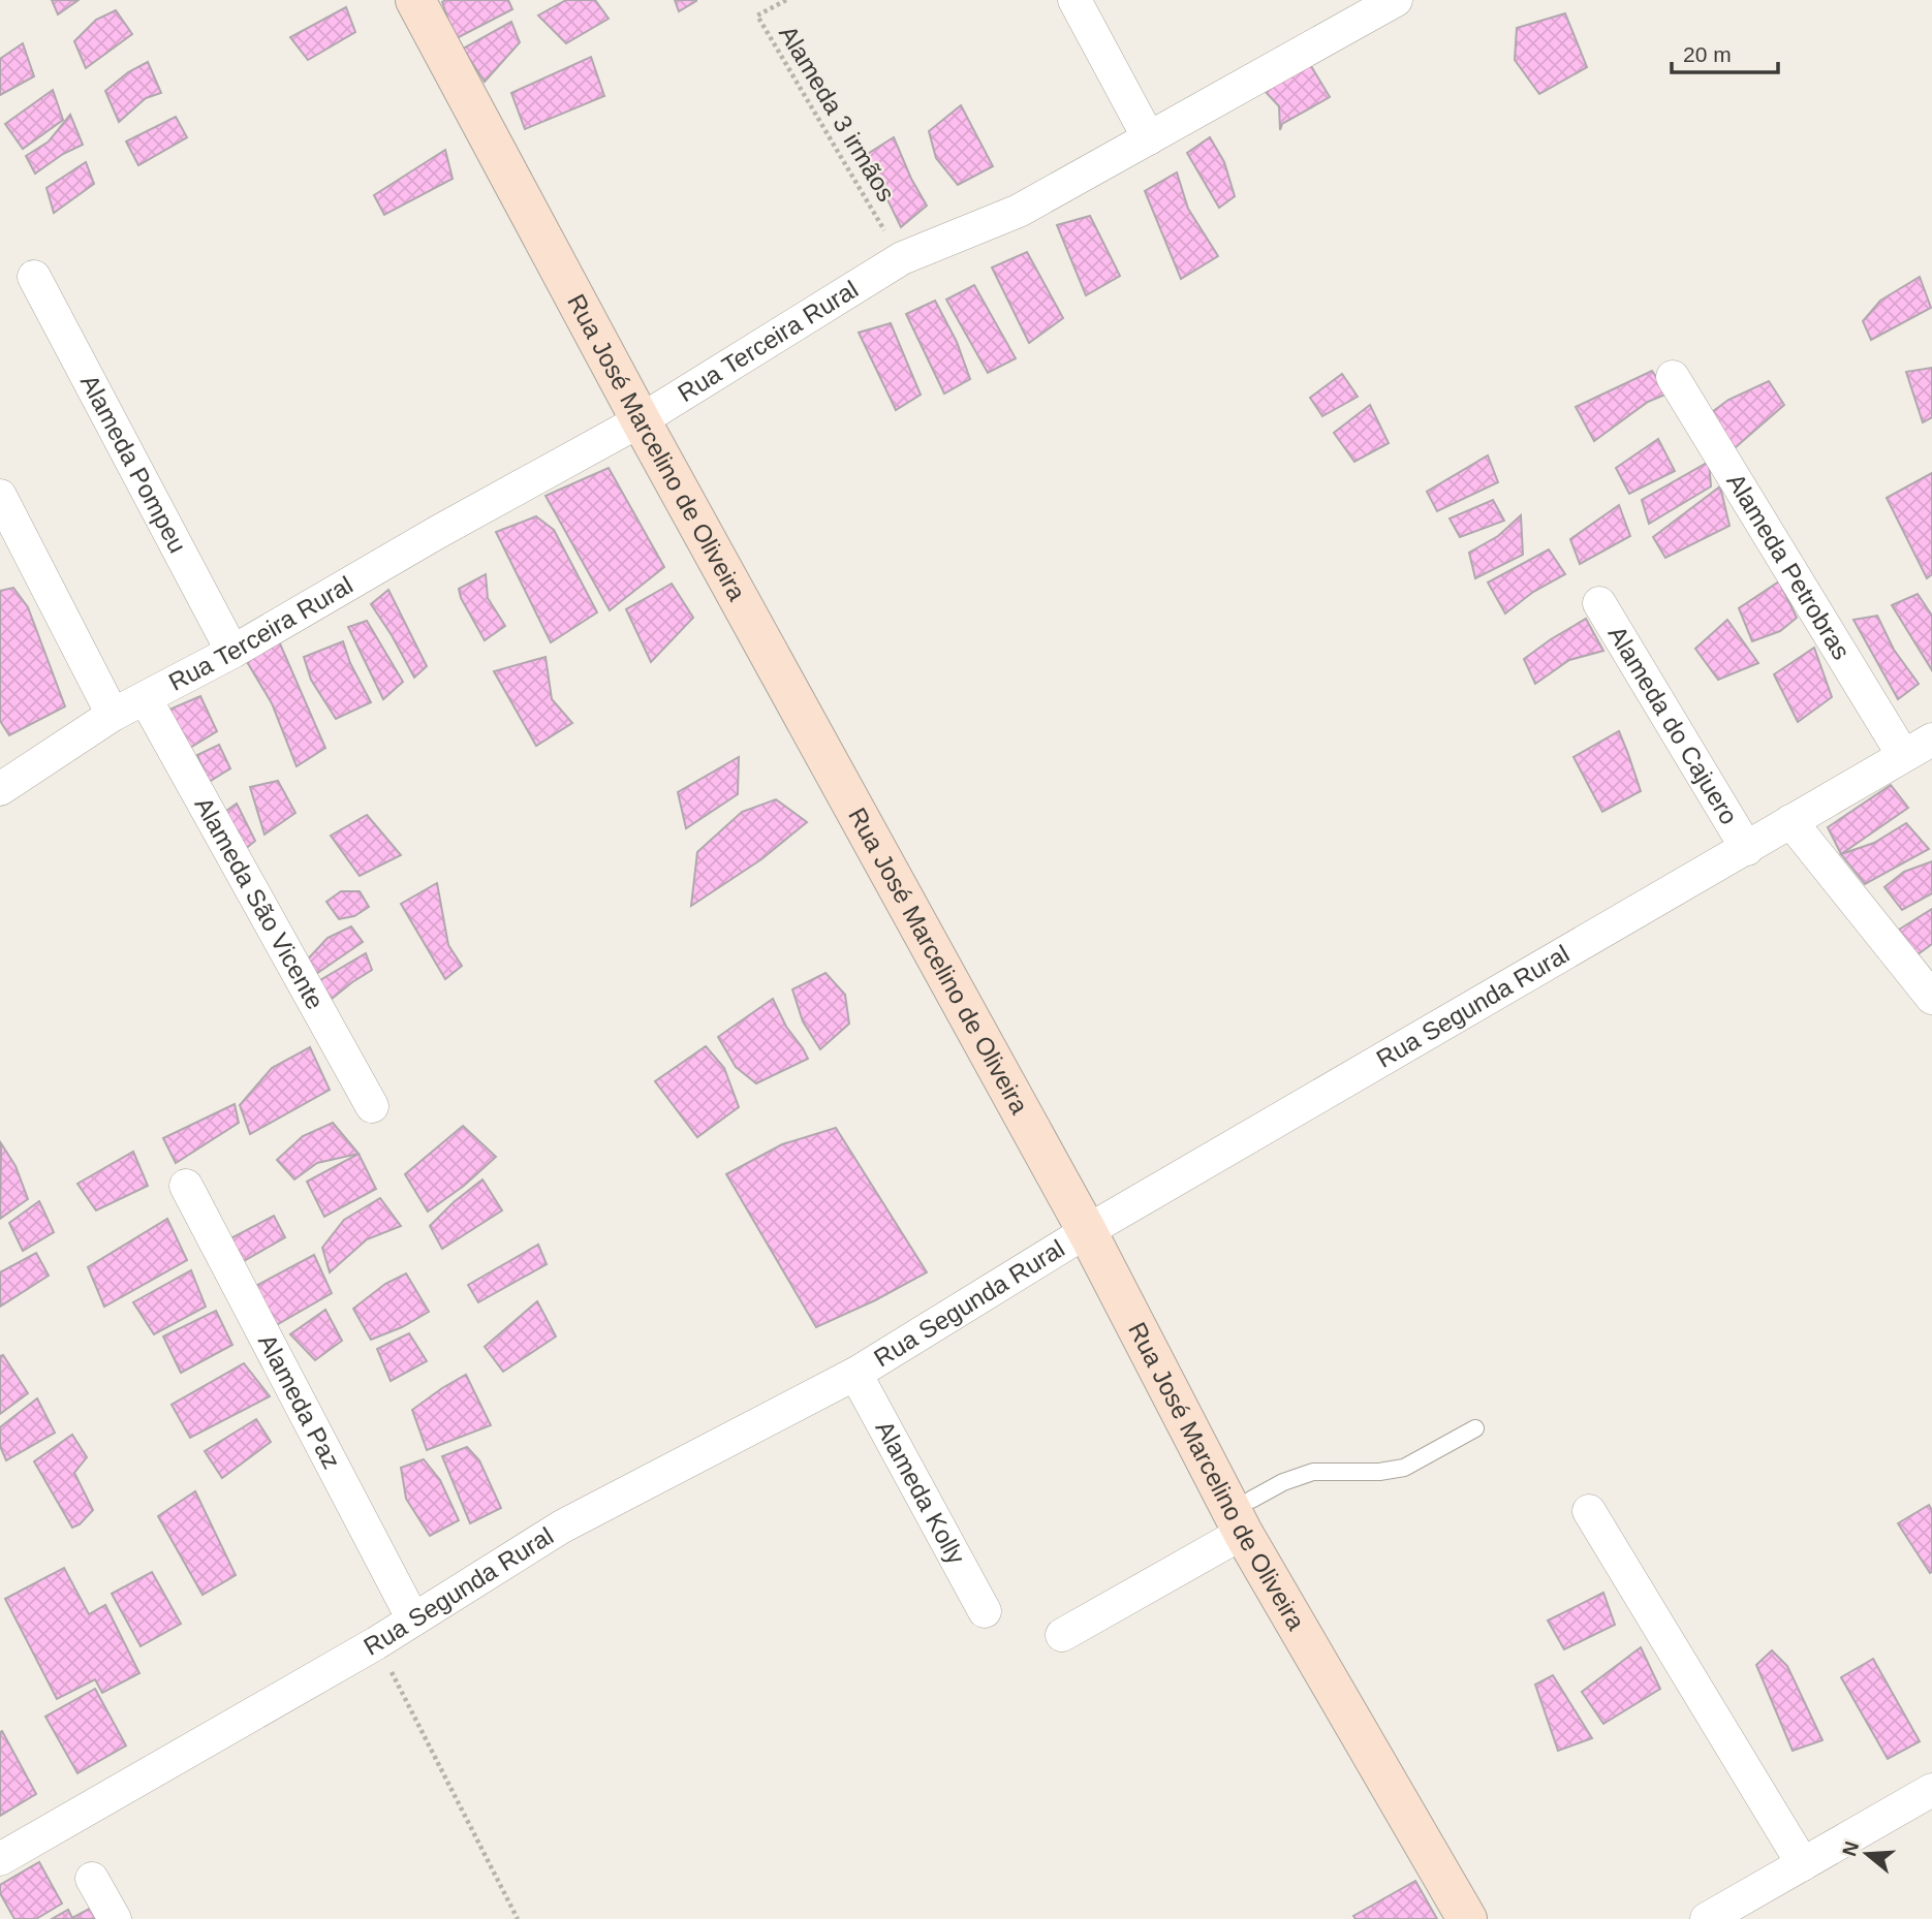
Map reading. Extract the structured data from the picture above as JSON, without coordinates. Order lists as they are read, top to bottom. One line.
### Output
{"streets":{"street":["Rua Terceira Rural","Rua José Marcelino de Oliveira","Alameda Pompeu","Alameda Petrobras","Alameda do Cajuero","Alameda São Vicente","Rua Segunda Rural","Alameda Paz","Alameda Kolly"],"path":["Alameda 3 irmãos"]},"crossings":[["Alameda 3 irmãos","Rua Terceira Rural"],["Rua Terceira Rural","Rua José Marcelino de Oliveira"],["Rua Terceira Rural","Alameda Pompeu"],["Rua Terceira Rural","Alameda São Vicente"],["Rua José Marcelino de Oliveira","Rua Segunda Rural"],["Alameda Petrobras","Rua Segunda Rural"],["Alameda do Cajuero","Rua Segunda Rural"],["Rua Segunda Rural","Alameda Paz"],["Rua Segunda Rural","Alameda Kolly"]],"scale_bar":"20 m","north":"left"}
